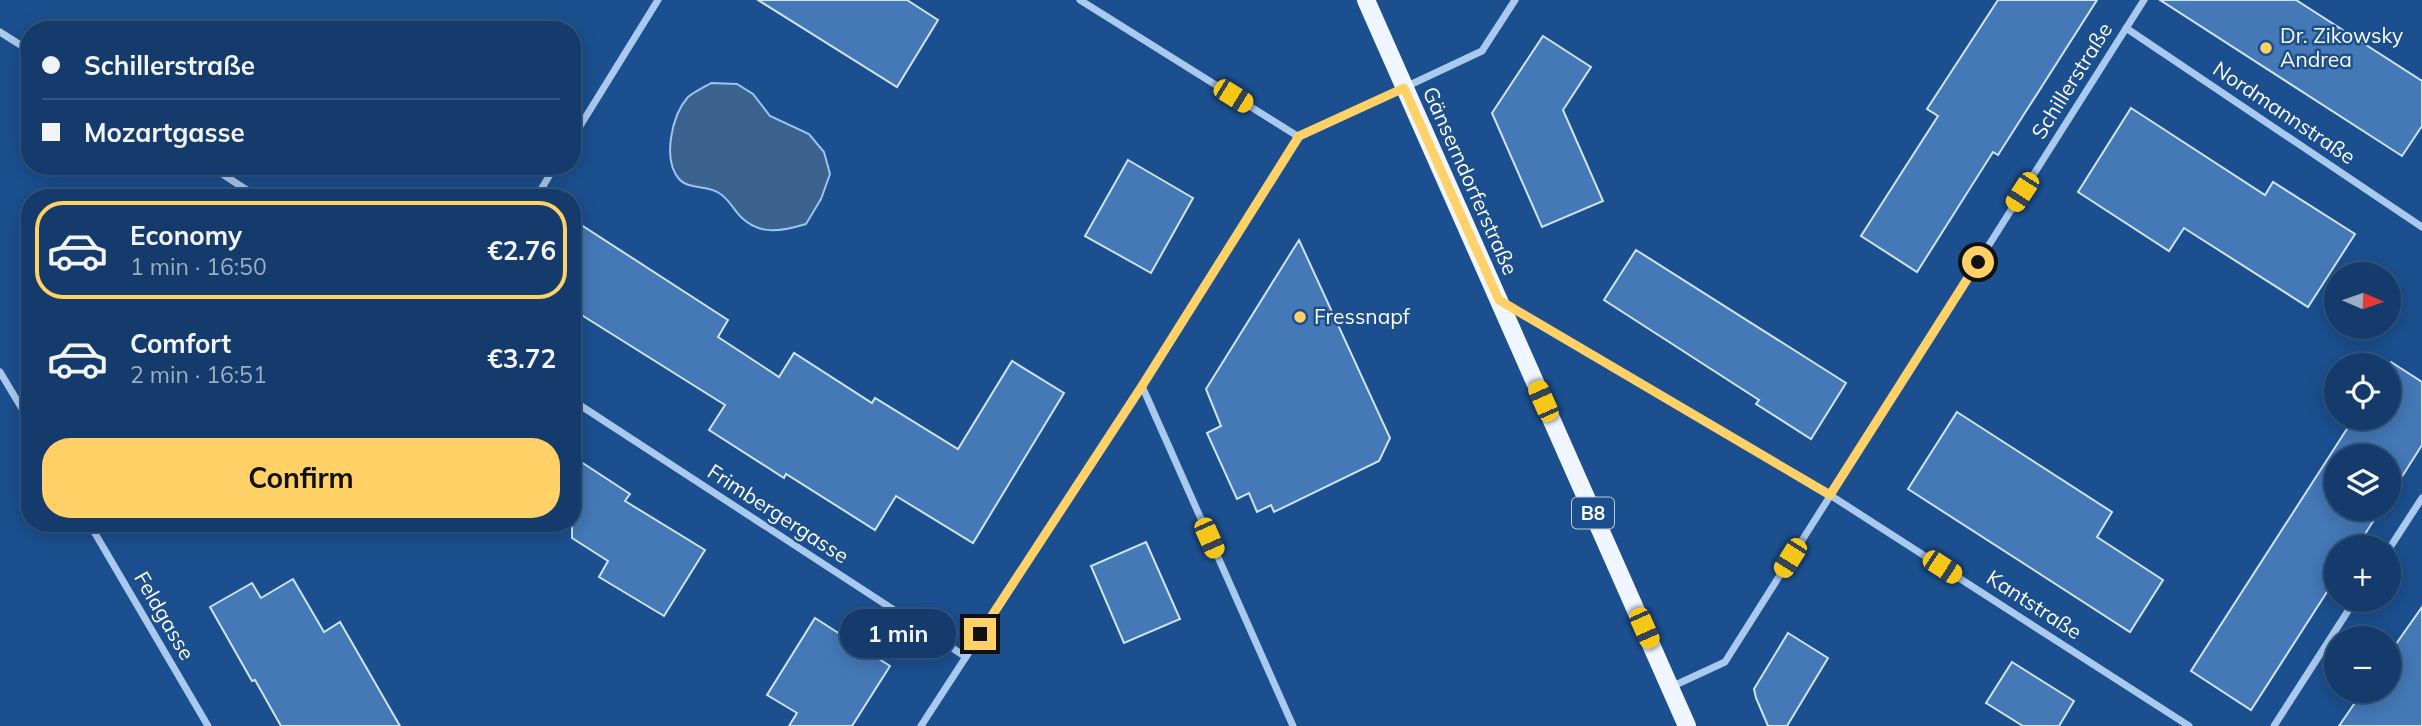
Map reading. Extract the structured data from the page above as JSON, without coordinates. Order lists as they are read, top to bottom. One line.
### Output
{"streets":{"main road":["Gänserndorferstraße","B8"],"street":["Schillerstraße","Nordmannstraße","Frimbergergasse","Kantstraße","Feldgasse"]},"crossings":[["Schillerstraße","Nordmannstraße"],["Schillerstraße","Gänserndorferstraße"],["Schillerstraße","Kantstraße"],["Gänserndorferstraße","Kantstraße"]],"places":["Dr. Zikowsky Andrea","Fressnapf"],"north":"right","page":{"banner":["Schillerstraße","Mozartgasse"],"list":[{"name":"Economy","note":"1 min · 16:50","value":"€2.76"},{"name":"Comfort","note":"2 min · 16:51","value":"€3.72"}],"map_buttons":["+","−"],"buttons":"Confirm","bubble":"1 min"}}
